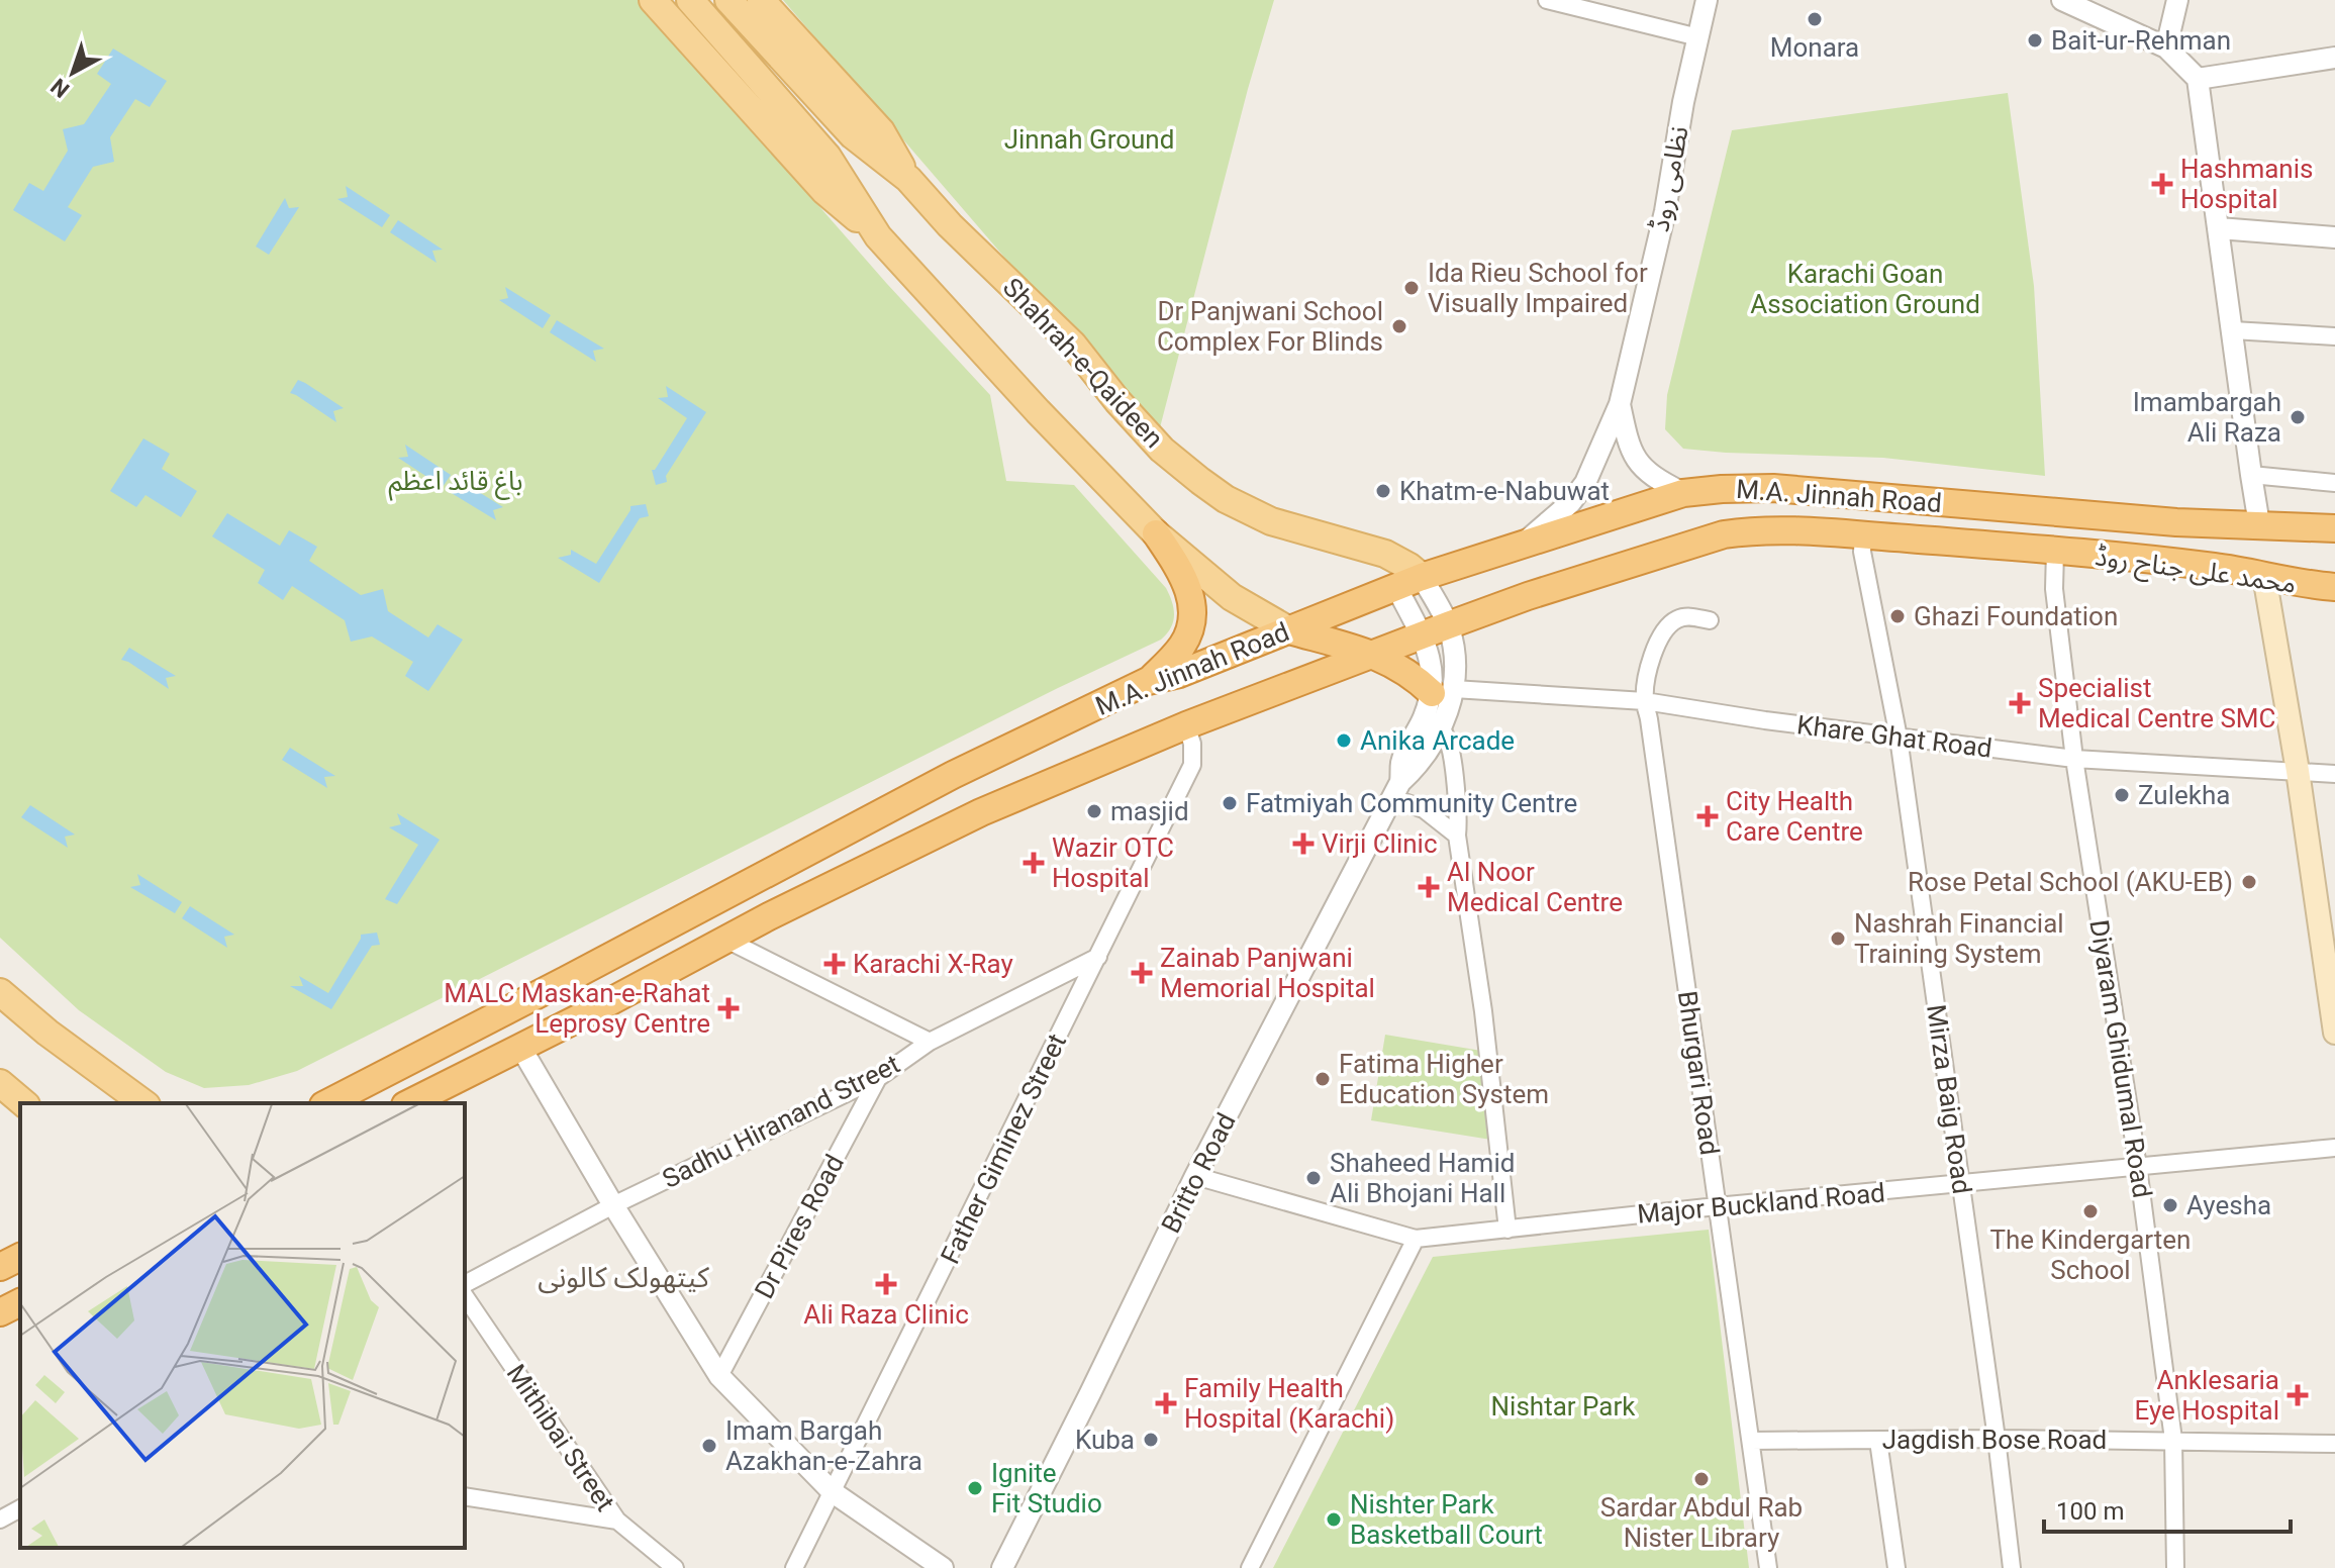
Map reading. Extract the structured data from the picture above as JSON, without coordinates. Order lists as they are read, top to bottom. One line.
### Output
{"streets":{"highway":["M.A. Jinnah Road","محمد علی جناح روڈ"],"main road":["Shahrah-e-Qaideen"],"street":["نظامی روڈ","Khare Ghat Road","Diyaram Ghidumal Road","Bhurgari Road","Mirza Baig Road","Sadhu Hiranand Street","Father Giminez Street","Britto Road","Major Buckland Road","Dr Pires Road","Mithibai Street","Jagdish Bose Road"]},"crossings":[["نظامی روڈ","M.A. Jinnah Road"],["Shahrah-e-Qaideen","M.A. Jinnah Road"],["Shahrah-e-Qaideen","Britto Road"],["M.A. Jinnah Road","محمد علی جناح روڈ"],["M.A. Jinnah Road","Diyaram Ghidumal Road"],["M.A. Jinnah Road","Mirza Baig Road"],["M.A. Jinnah Road","Father Giminez Street"],["M.A. Jinnah Road","Britto Road"],["محمد علی جناح روڈ","Diyaram Ghidumal Road"],["Khare Ghat Road","Diyaram Ghidumal Road"],["Khare Ghat Road","Bhurgari Road"],["Khare Ghat Road","Mirza Baig Road"],["Khare Ghat Road","Britto Road"],["Diyaram Ghidumal Road","Major Buckland Road"],["Diyaram Ghidumal Road","Jagdish Bose Road"],["Bhurgari Road","Major Buckland Road"],["Bhurgari Road","Jagdish Bose Road"],["Mirza Baig Road","Major Buckland Road"],["Mirza Baig Road","Jagdish Bose Road"],["Sadhu Hiranand Street","Father Giminez Street"],["Sadhu Hiranand Street","Dr Pires Road"],["Britto Road","Major Buckland Road"]],"districts":["کیتھولک کالونی"],"parks":["Jinnah Ground","Karachi Goan Association Ground","باغ قائد اعظم","Nishtar Park"],"places":{"other":["Monara","Bait-ur-Rehman","Ida Rieu School for Visually Impaired","Dr Panjwani School Complex For Blinds","Imambargah Ali Raza","Khatm-e-Nabuwat","Ghazi Foundation","Anika Arcade","Zulekha","Fatmiyah Community Centre","masjid","Rose Petal School (AKU-EB)","Nashrah Financial Training System","Fatima Higher Education System","Shaheed Hamid Ali Bhojani Hall","Ayesha","The Kindergarten School","Kuba","Imam Bargah Azakhan-e-Zahra","Sardar Abdul Rab Nister Library","Ignite Fit Studio","Nishter Park Basketball Court"],"health":["Hashmanis Hospital","Specialist Medical Centre SMC","City Health Care Centre","Virji Clinic","Wazir OTC Hospital","Al Noor Medical Centre","Karachi X-Ray","Zainab Panjwani Memorial Hospital","MALC Maskan-e-Rahat Leprosy Centre","Ali Raza Clinic","Anklesaria Eye Hospital","Family Health Hospital (Karachi)"]},"scale_bar":"100 m","north":"bottom left"}
